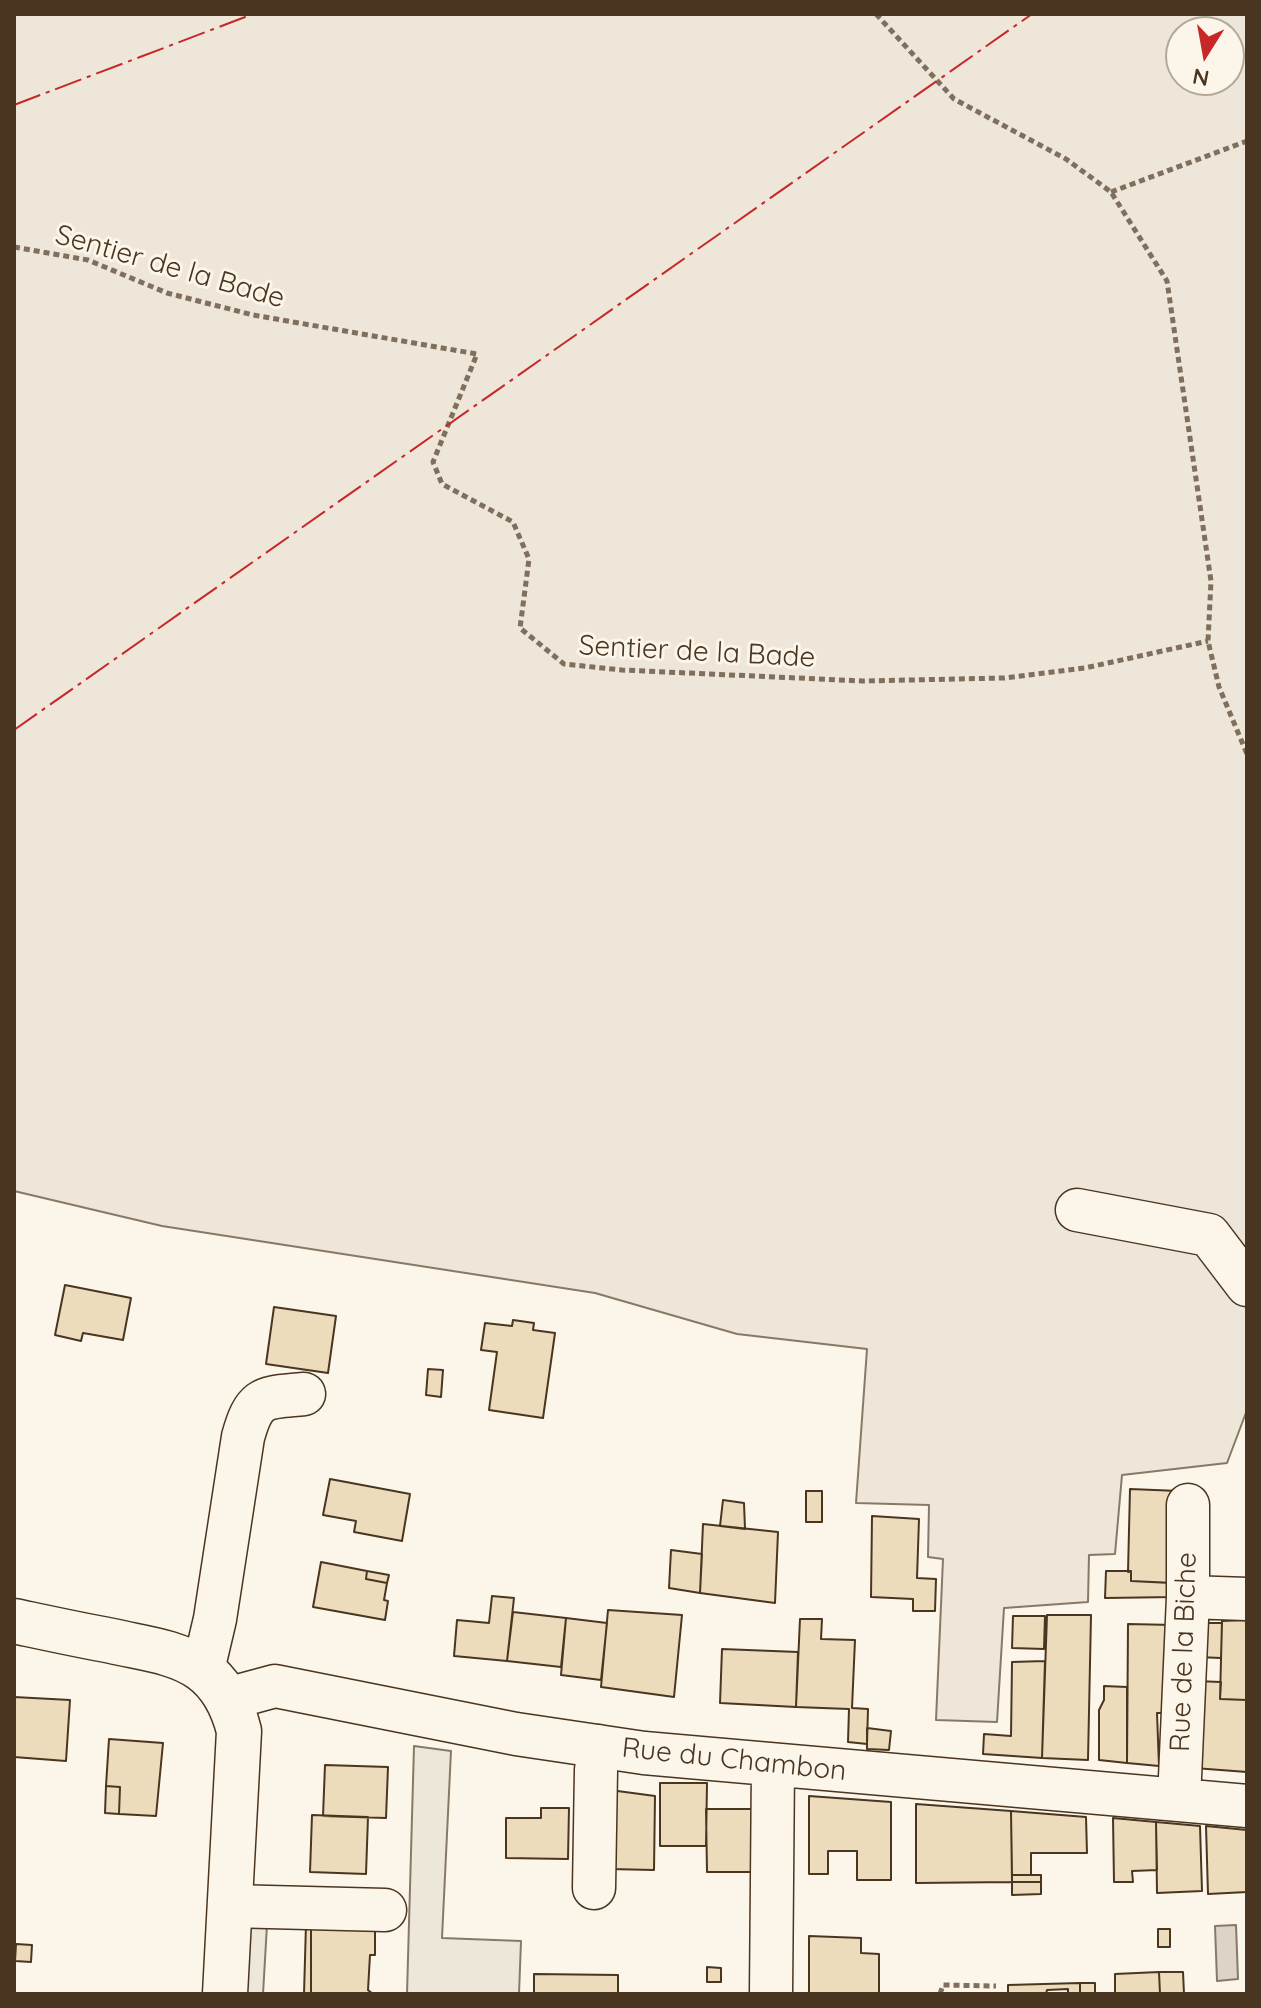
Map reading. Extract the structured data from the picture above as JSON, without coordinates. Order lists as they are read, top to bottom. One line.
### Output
{"streets":{"street":["Rue de la Biche","Rue du Chambon"],"path":["Sentier de la Bade"]},"crossings":[["Rue de la Biche","Rue du Chambon"]],"north":"bottom"}
